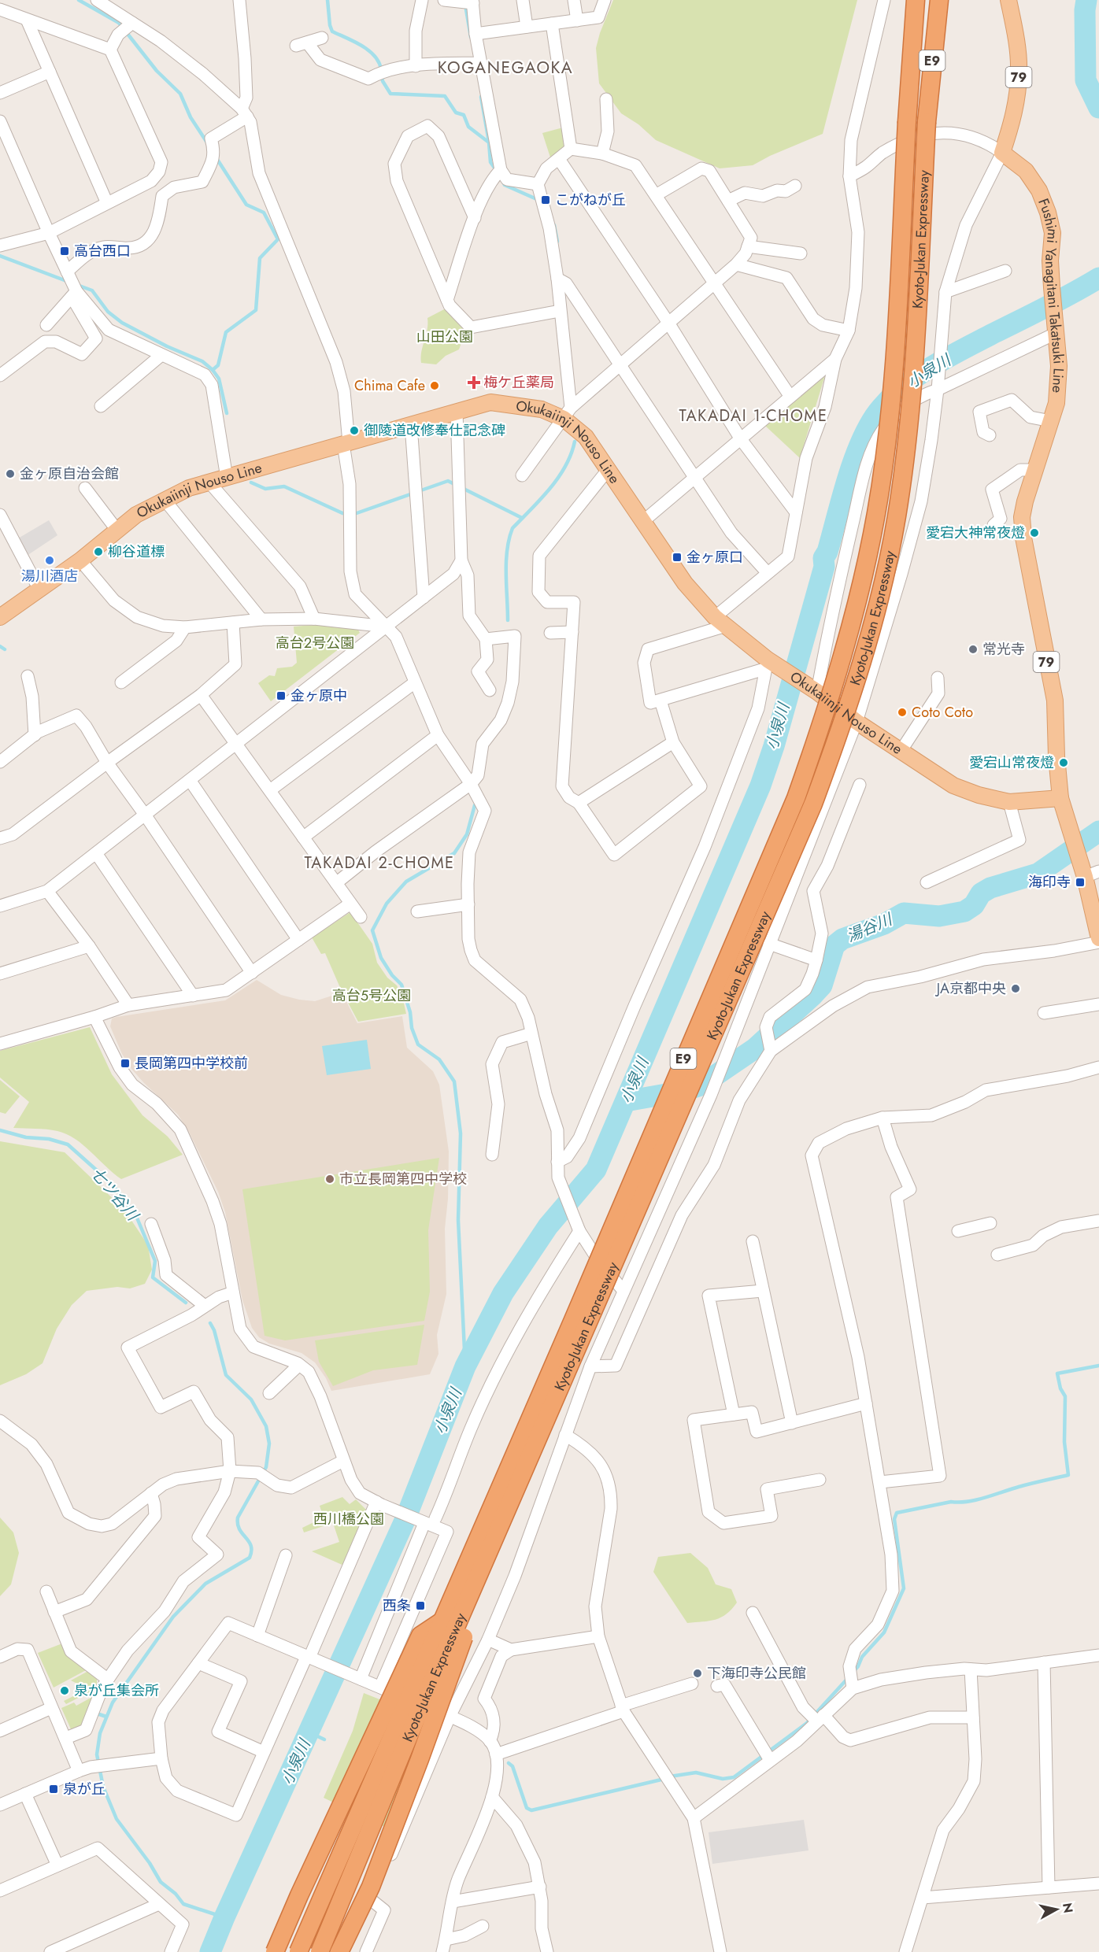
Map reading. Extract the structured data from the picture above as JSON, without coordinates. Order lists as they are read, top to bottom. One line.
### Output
{"streets":{"highway":["E9","Kyoto-Jukan Expressway"],"main road":["79","Fushimi Yanagitani Takatsuki Line","Okukaiinji Nouso Line"]},"crossings":[["79","Fushimi Yanagitani Takatsuki Line"],["Fushimi Yanagitani Takatsuki Line","Okukaiinji Nouso Line"]],"districts":["KOGANEGAOKA","TAKADAI 1-CHOME","TAKADAI 2-CHOME"],"water":["小泉川","湯谷川","七ツ谷川"],"parks":["山田公園","高台２号公園","高台５号公園","西川橋公園"],"places":{"transit":["こがねが丘","高台西口","金ヶ原口","金ヶ原中","海印寺","長岡第四中学校前","西条","泉が丘"],"health":["梅ケ丘薬局"],"other":["Chima Cafe","御陵道改修奉仕記念碑","金ヶ原自治会館","愛宕大神常夜燈","柳谷道標","湯川酒店","常光寺","Coto Coto","愛宕山常夜燈","JA京都中央","市立長岡第四中学校","下海印寺公民館","泉が丘集会所"]},"north":"right"}
